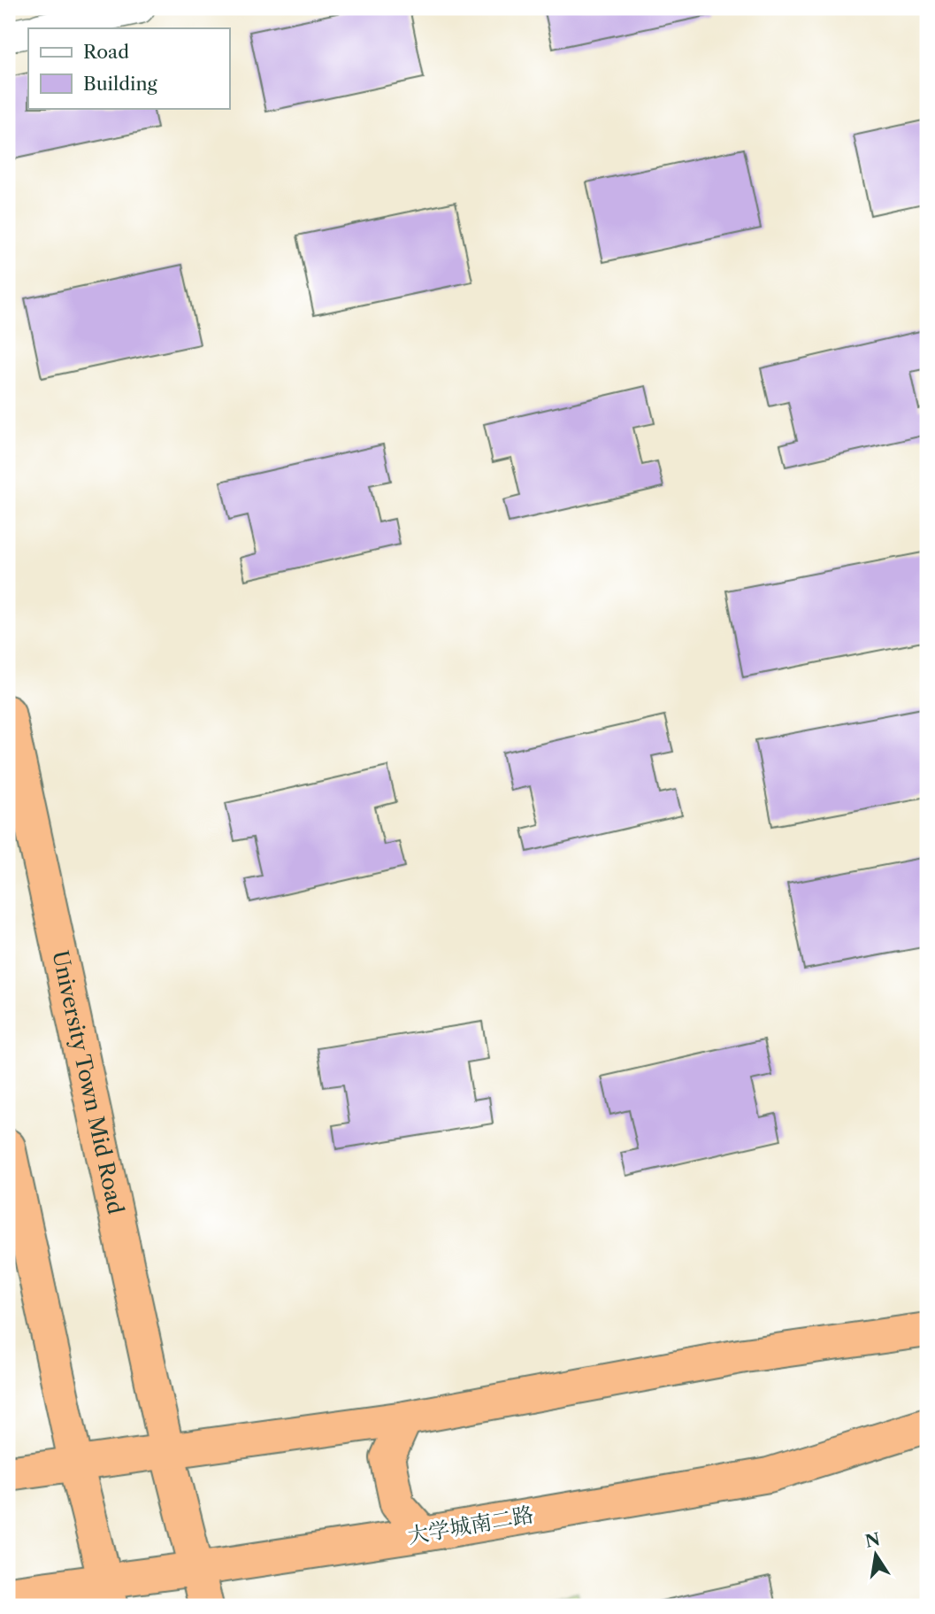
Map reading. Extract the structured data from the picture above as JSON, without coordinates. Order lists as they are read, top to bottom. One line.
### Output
{"streets":{"highway":["University Town Mid Road","大学城南二路"]},"crossings":[["University Town Mid Road","大学城南二路"]],"legend":["Road","Building"],"north":"top"}
